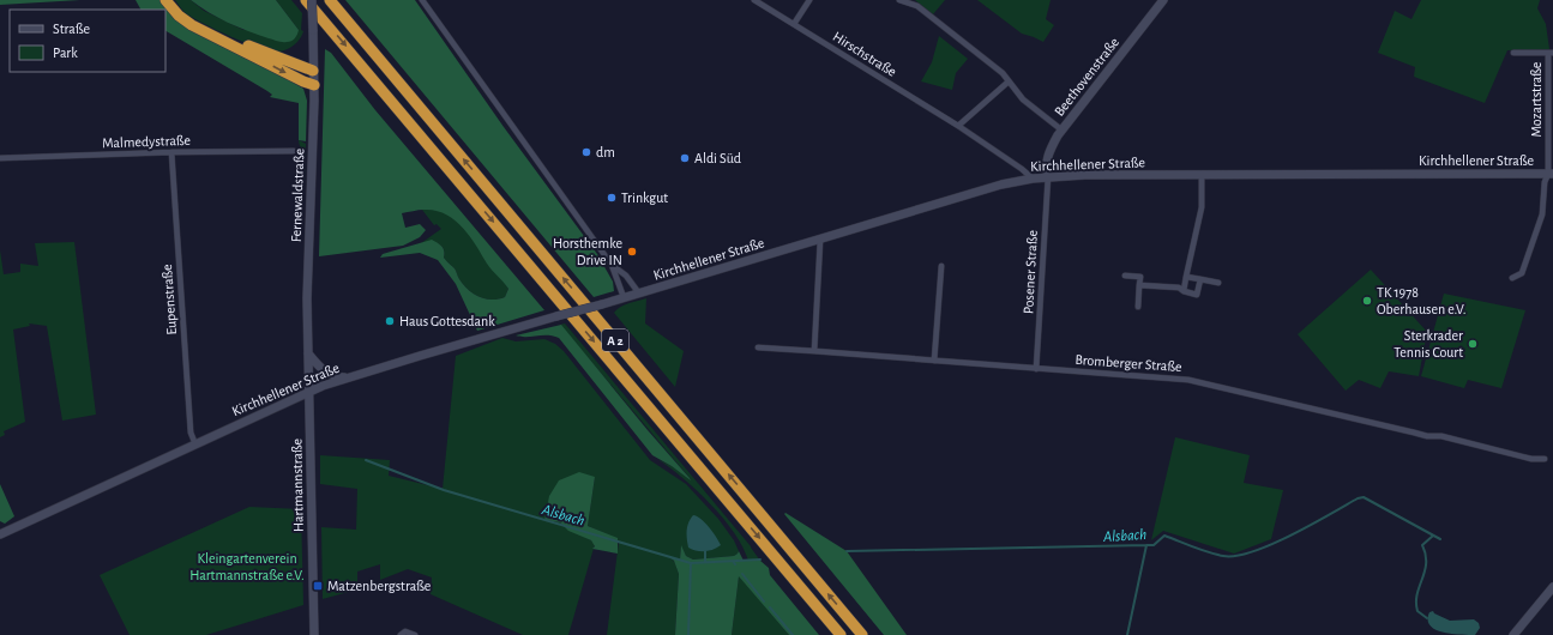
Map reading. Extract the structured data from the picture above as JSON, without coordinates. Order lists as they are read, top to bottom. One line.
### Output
{"streets":{"highway":["A 2"],"main road":["Beethovenstraße","Kirchhellener Straße","Fernewaldstraße","Hartmannstraße"],"street":["Hirschstraße","Mozartstraße","Malmedystraße","Posener Straße","Eupenstraße","Bromberger Straße"]},"crossings":[["Hirschstraße","Kirchhellener Straße"],["Beethovenstraße","Kirchhellener Straße"],["Beethovenstraße","Posener Straße"],["Mozartstraße","Kirchhellener Straße"],["Malmedystraße","Eupenstraße"],["Kirchhellener Straße","Fernewaldstraße"],["Kirchhellener Straße","Posener Straße"],["Kirchhellener Straße","Eupenstraße"],["Kirchhellener Straße","Hartmannstraße"],["Fernewaldstraße","A 2"],["Fernewaldstraße","Hartmannstraße"],["Posener Straße","Bromberger Straße"]],"water":["Alsbach"],"parks":["Kleingartenverein Hartmannstraße e.V."],"places":{"other":["dm","Aldi Süd","Trinkgut","Horsthemke Drive IN","TK 1978 Oberhausen e.V.","Haus Gottesdank","Sterkrader Tennis Court"],"transit":["Matzenbergstraße"]},"legend":["Straße","Park"]}
